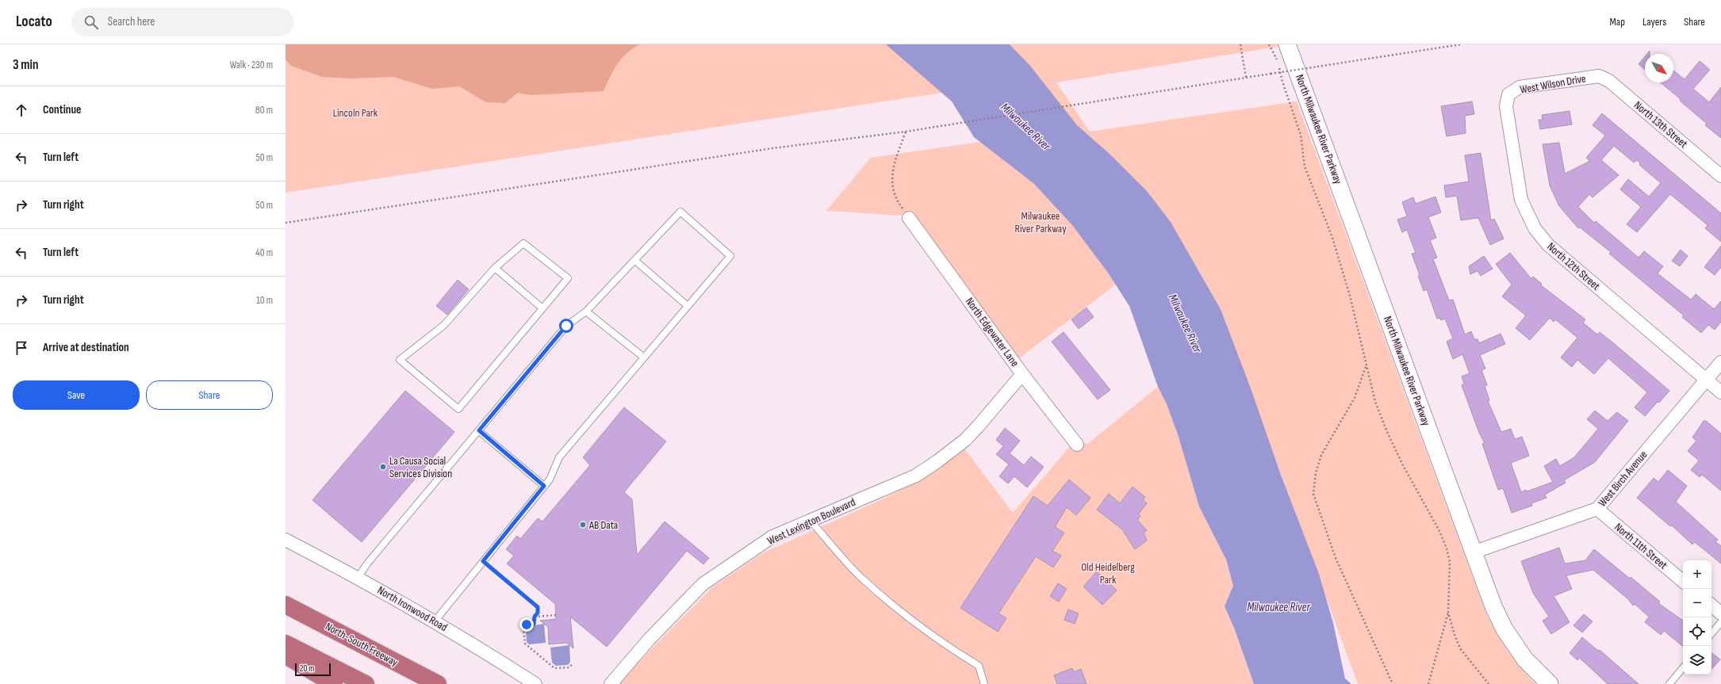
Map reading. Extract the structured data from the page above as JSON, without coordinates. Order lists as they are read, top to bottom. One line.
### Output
{"streets":{"highway":["North-South Freeway"],"street":["West Wilson Drive","North 13th Street","North Milwaukee River Parkway","North 12th Street","North Edgewater Lane","West Birch Avenue","West Lexington Boulevard","North 11th Street","North Ironwood Road"]},"crossings":[["West Wilson Drive","North 13th Street"],["West Wilson Drive","North 12th Street"],["North Milwaukee River Parkway","West Birch Avenue"],["North 12th Street","West Birch Avenue"],["North Edgewater Lane","West Lexington Boulevard"],["West Birch Avenue","North 11th Street"]],"water":["Milwaukee River"],"parks":["Lincoln Park","Milwaukee River Parkway","Old Heidelberg Park"],"places":["La Causa Social Services Division","AB Data"],"scale_bar":"20 m","north":"bottom right","page":{"header":"Locato","search":"Search here","nav":["Map","Layers","Share"],"heading":["3 min","Walk · 230 m"],"list":[["Continue","80 m"],["Turn left","50 m"],["Turn right","50 m"],["Turn left","40 m"],["Turn right","10 m"],"Arrive at destination"],"buttons":["Save","Share"],"map_buttons":["+","−"],"scale":"20 m"}}
